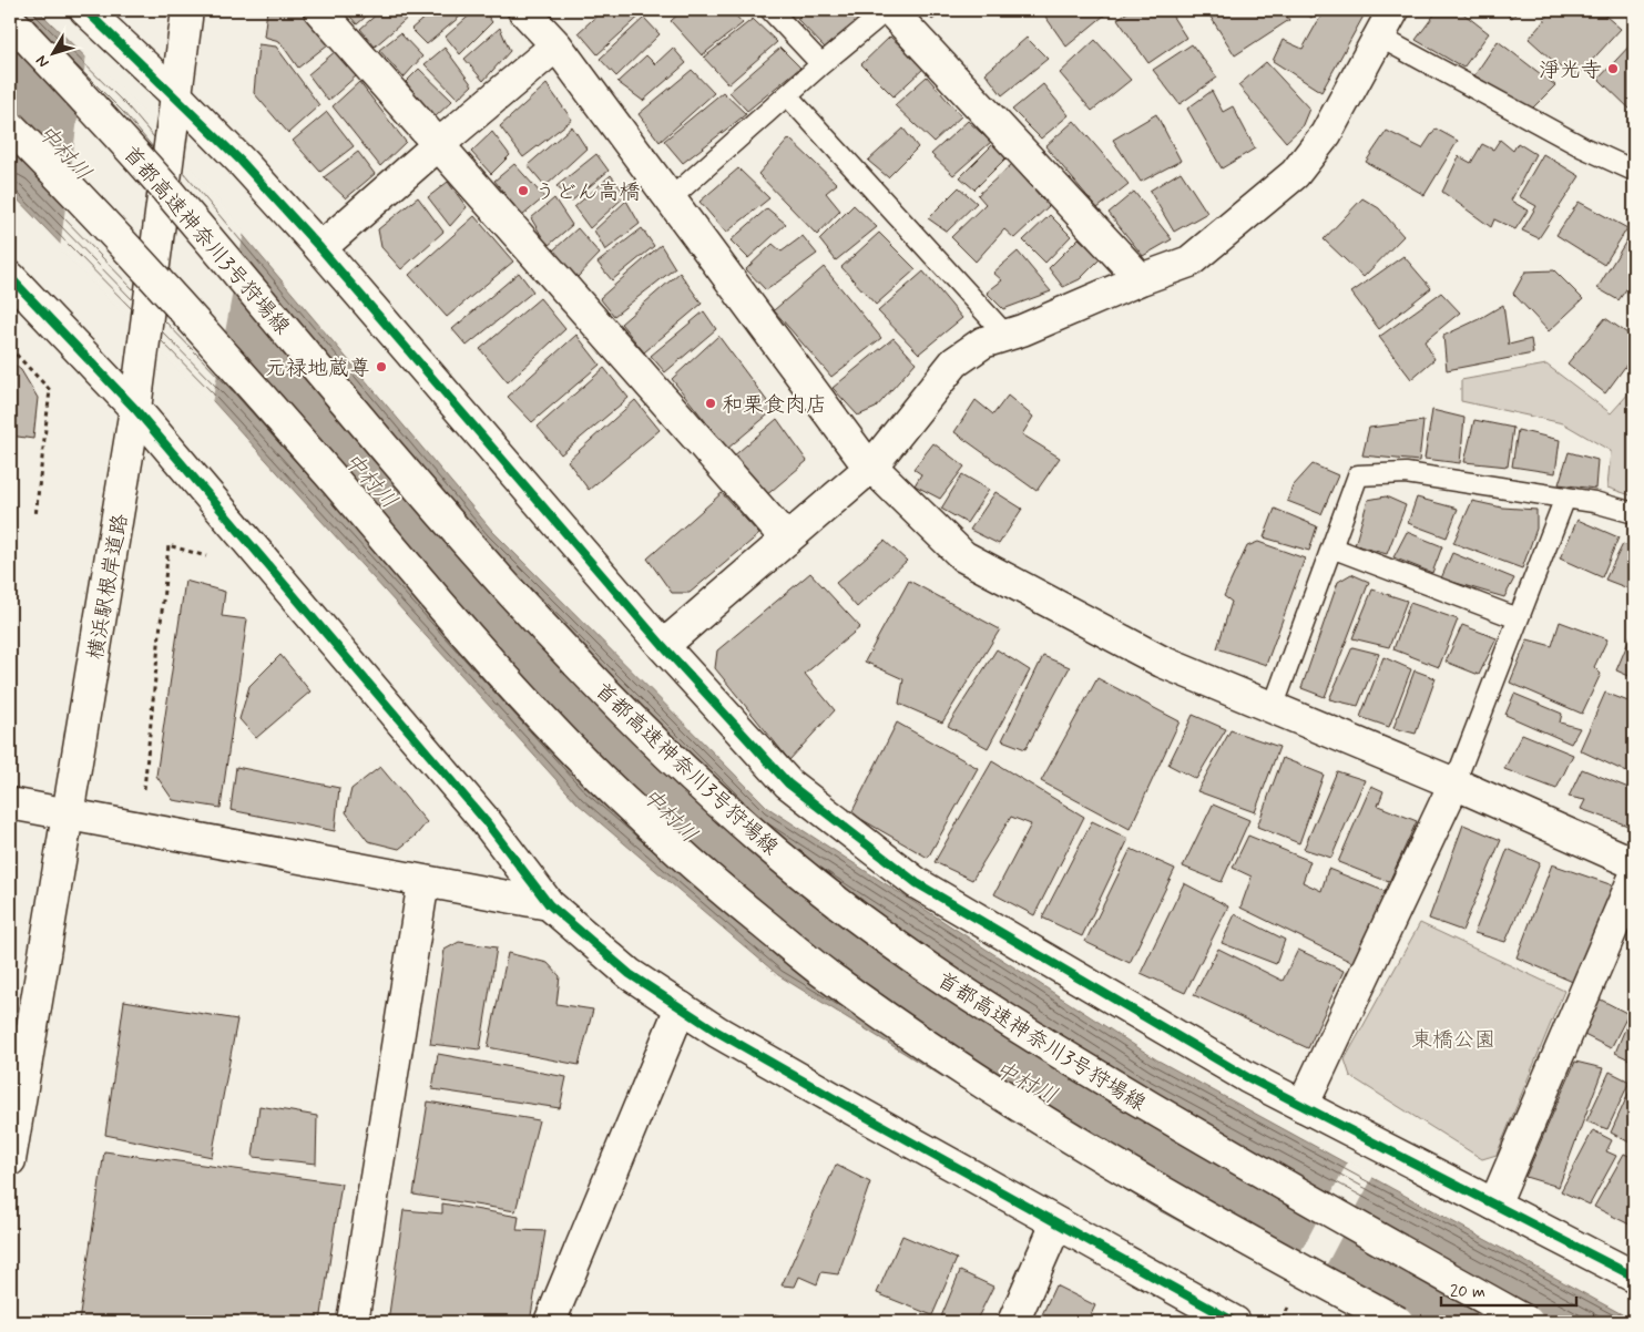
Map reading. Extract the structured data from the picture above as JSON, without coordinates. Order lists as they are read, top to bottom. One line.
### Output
{"streets":{"main road":["首都高速神奈川3号狩場線","横浜駅根岸道路"]},"water":["中村川"],"parks":["東橋公園"],"places":["淨光寺","うどん高橋","元禄地蔵尊","和栗食肉店"],"scale_bar":"20 m","north":"bottom left"}
